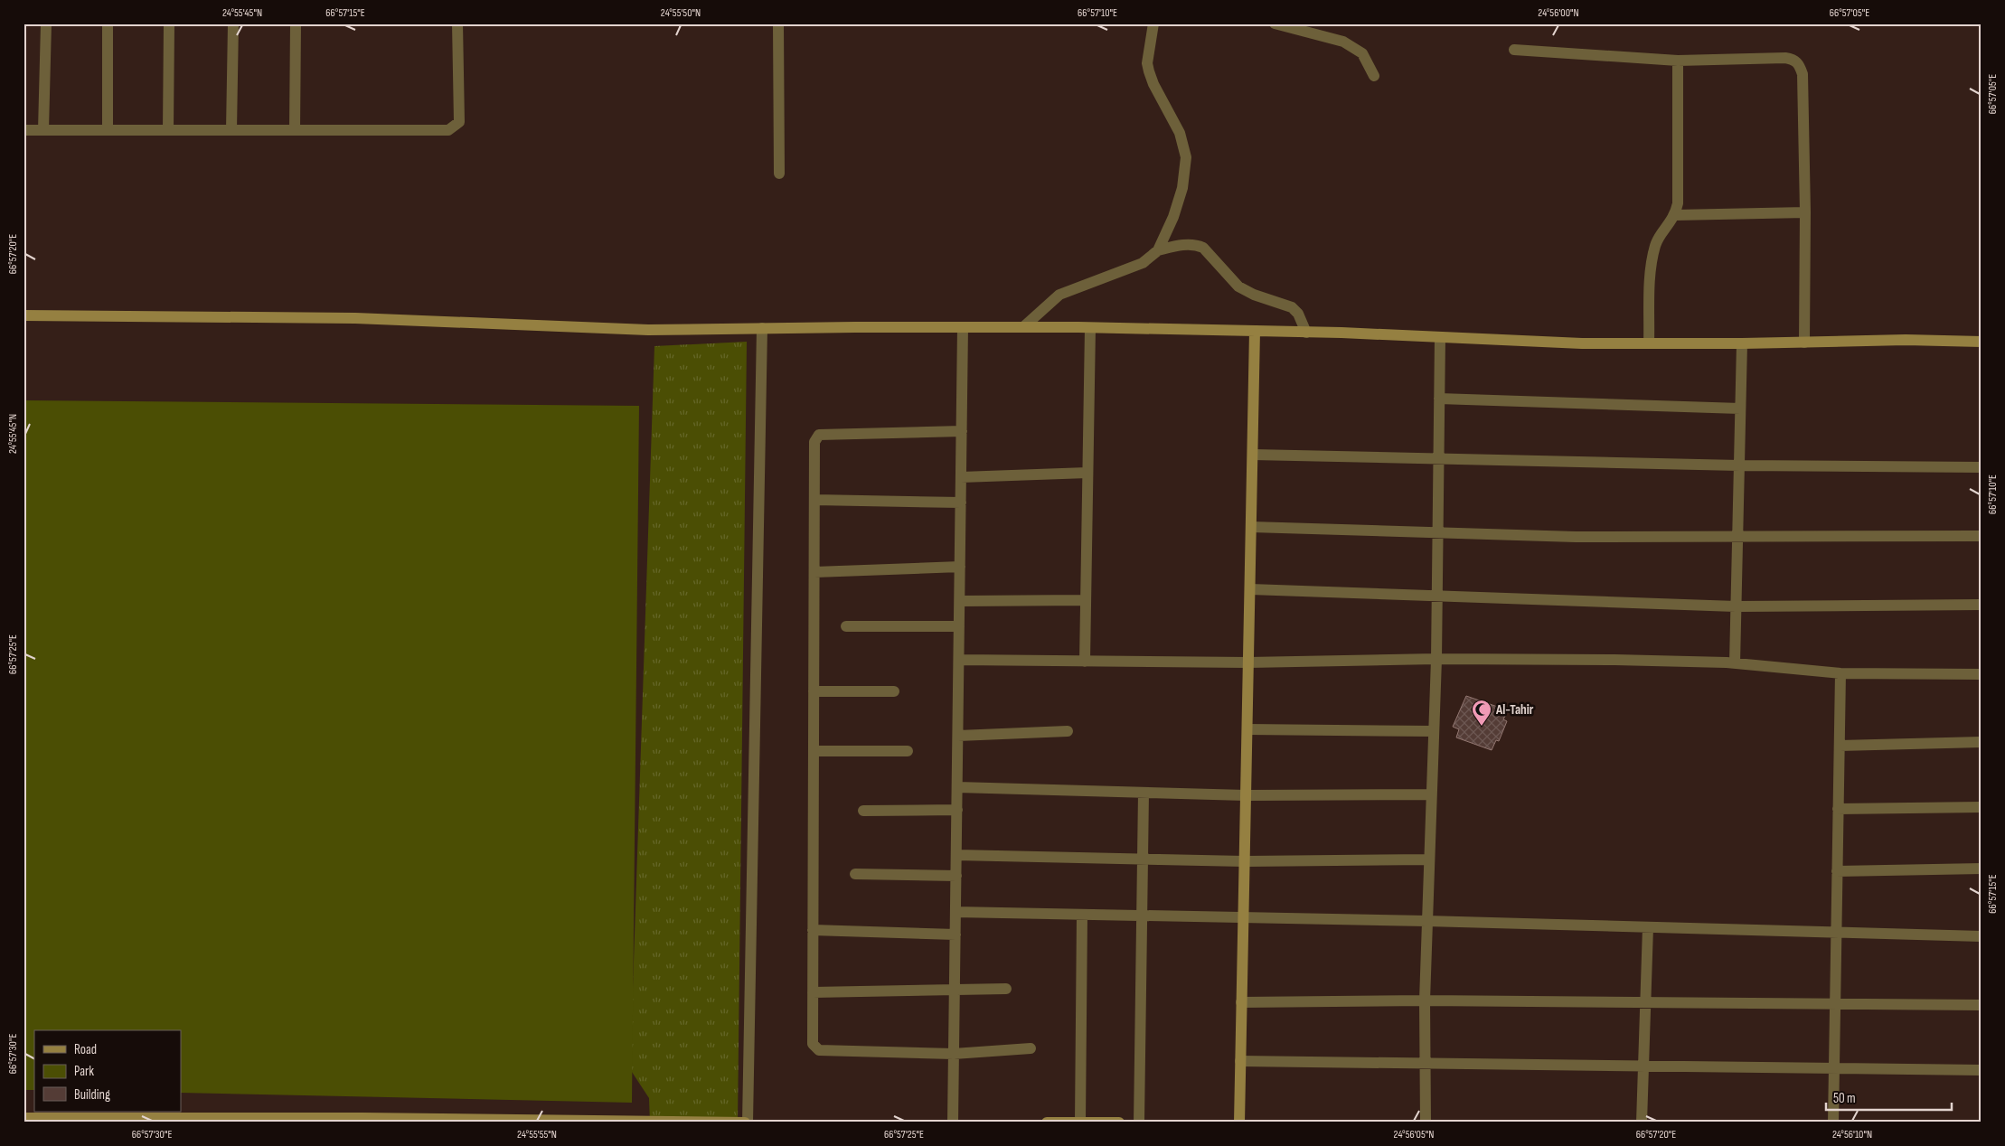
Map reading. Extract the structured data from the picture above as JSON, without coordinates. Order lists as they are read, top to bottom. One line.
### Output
{"places":{"mosque":["Al-Tahir"]},"legend":["Road","Park","Building"],"scale_bar":"50 m","coordinates":["24°55'45\"N","66°57'15\"E","24°55'50\"N","66°57'10\"E","24°56'00\"N","66°57'05\"E","66°57'20\"E","66°57'25\"E","66°57'30\"E","24°55'55\"N","24°56'05\"N","24°56'10\"N"]}
